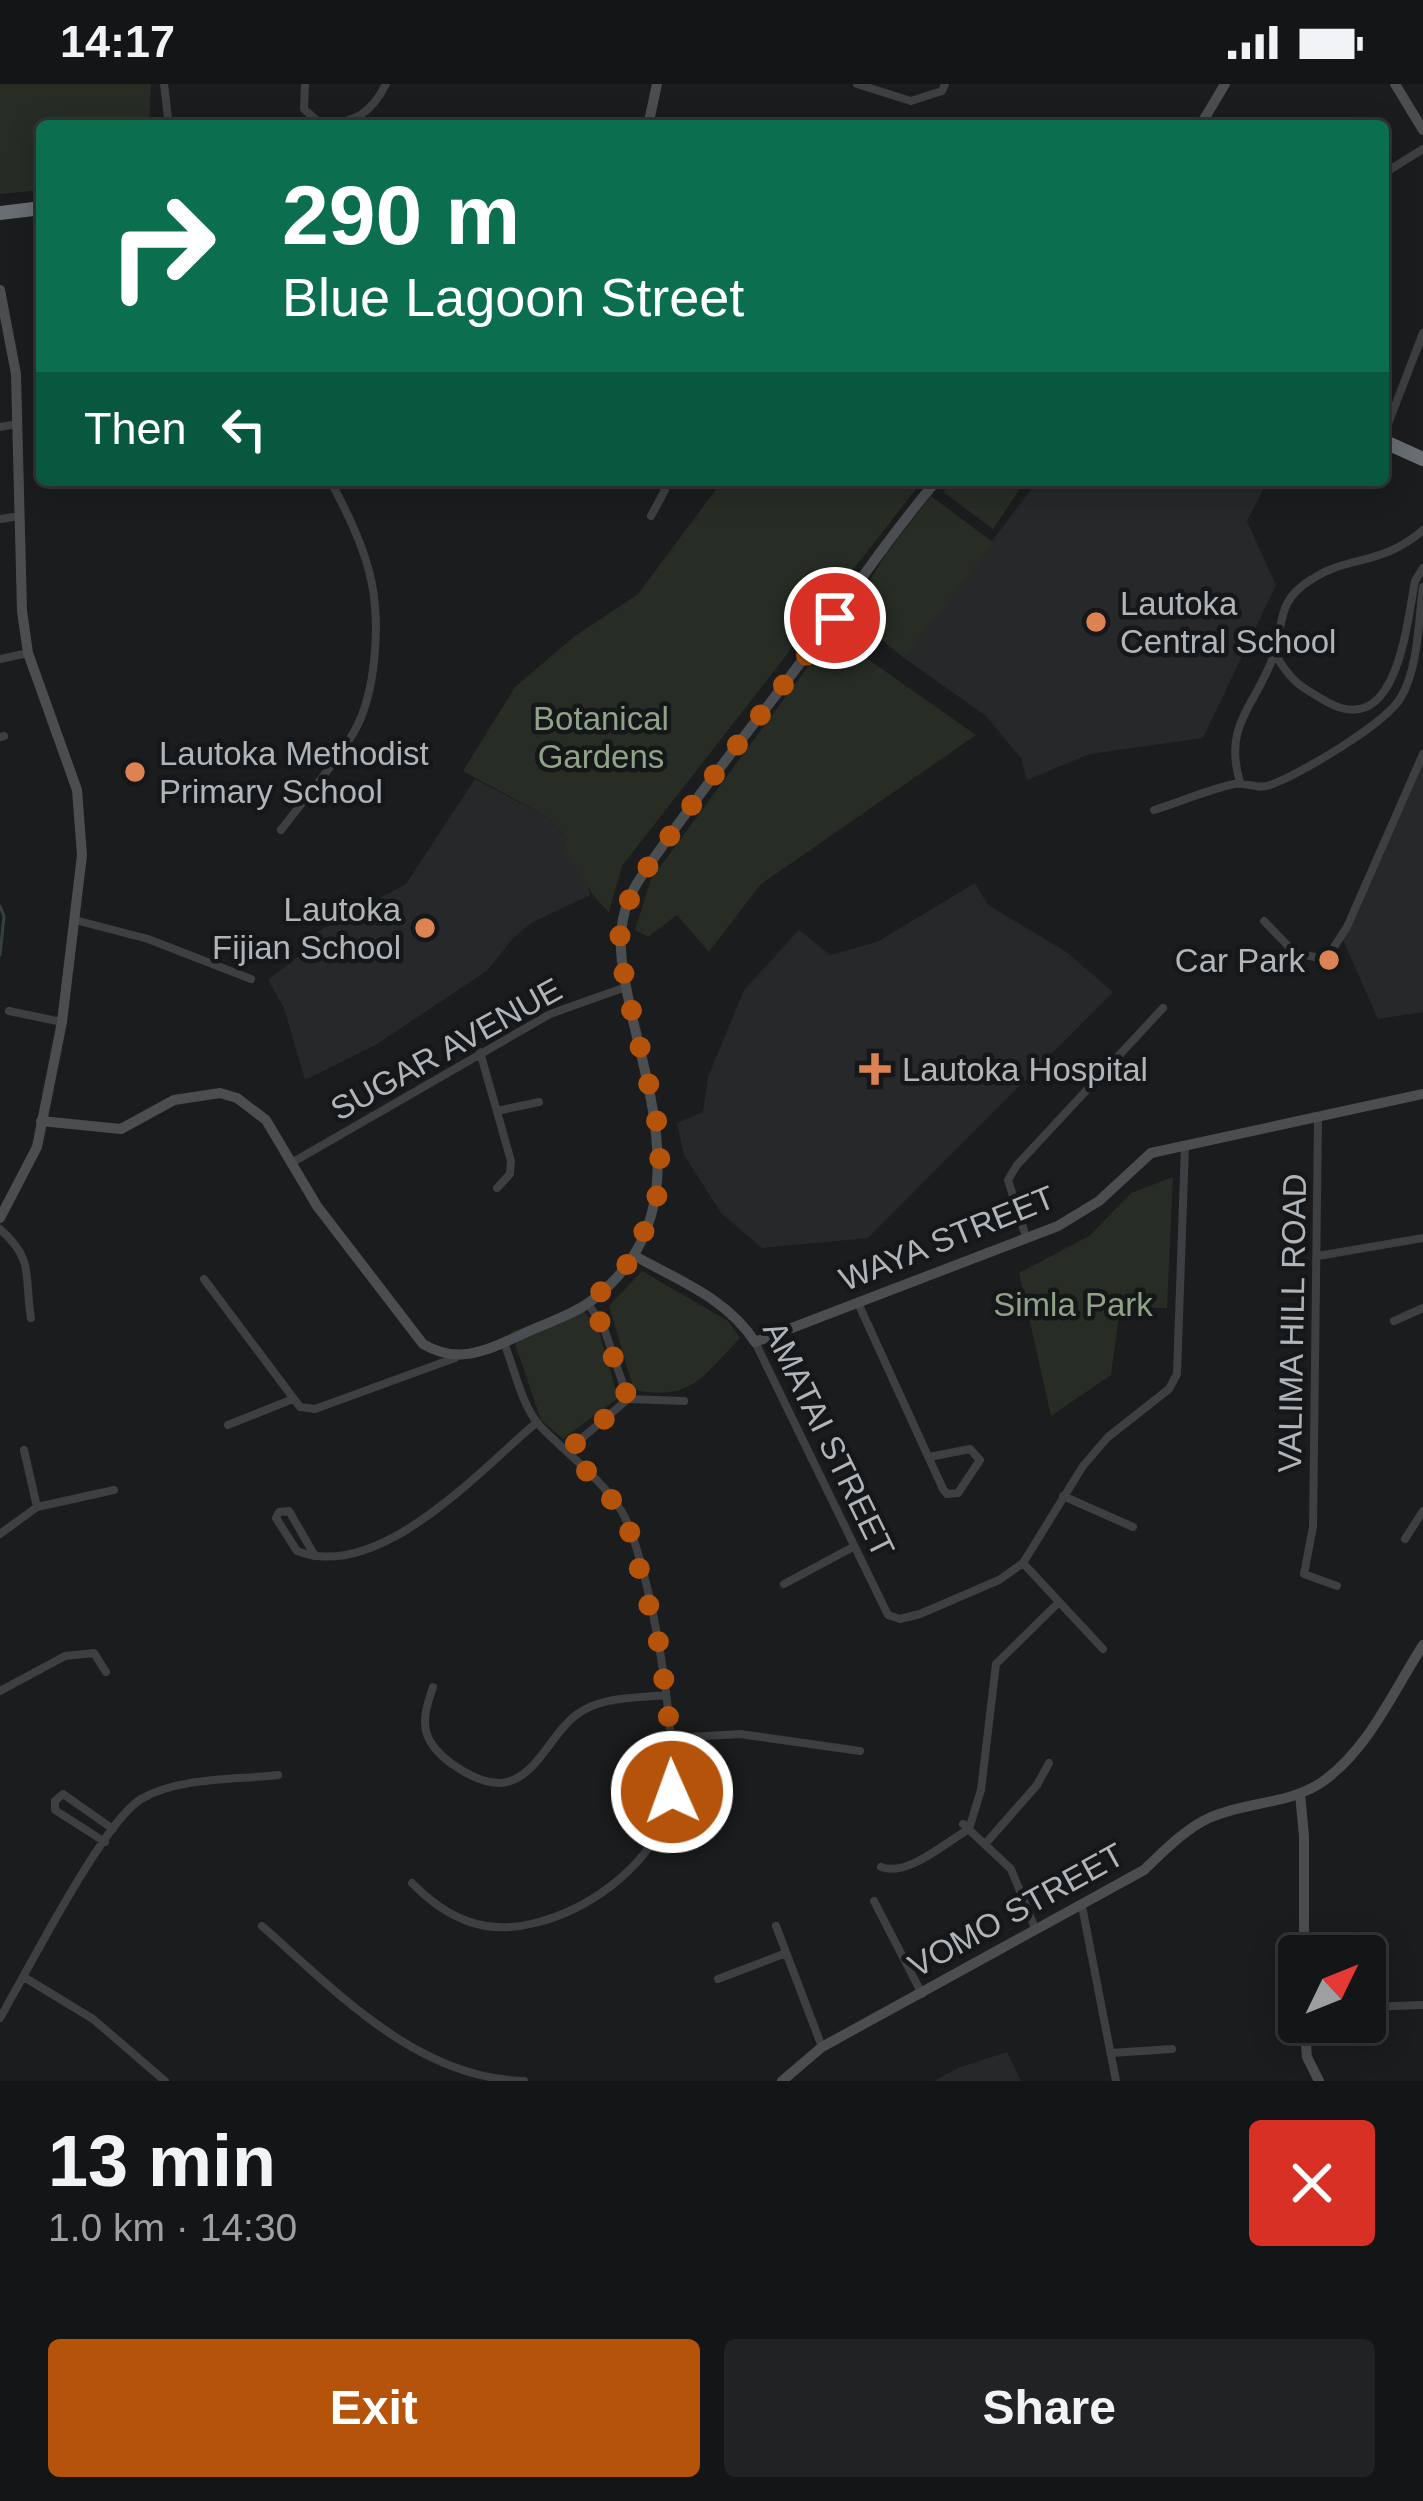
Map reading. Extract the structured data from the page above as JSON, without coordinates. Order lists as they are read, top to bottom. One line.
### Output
{"streets":{"main road":["WAYA STREET","AMATAI STREET","VOMO STREET"],"street":["SUGAR AVENUE","VALIMA HILL ROAD"]},"crossings":[["WAYA STREET","VALIMA HILL ROAD"],["WAYA STREET","AMATAI STREET"]],"parks":["Botanical Gardens","Simla Park"],"places":{"other":["Lautoka Central School","Lautoka Methodist Primary School","Lautoka Fijian School","Car Park"],"health":["Lautoka Hospital"]},"north":"top right","page":{"status":"14:17","turn":["290 m","Blue Lagoon Street"],"then":"Then","heading":["13 min","1.0 km · 14:30"],"buttons":["Exit","Share"]}}
